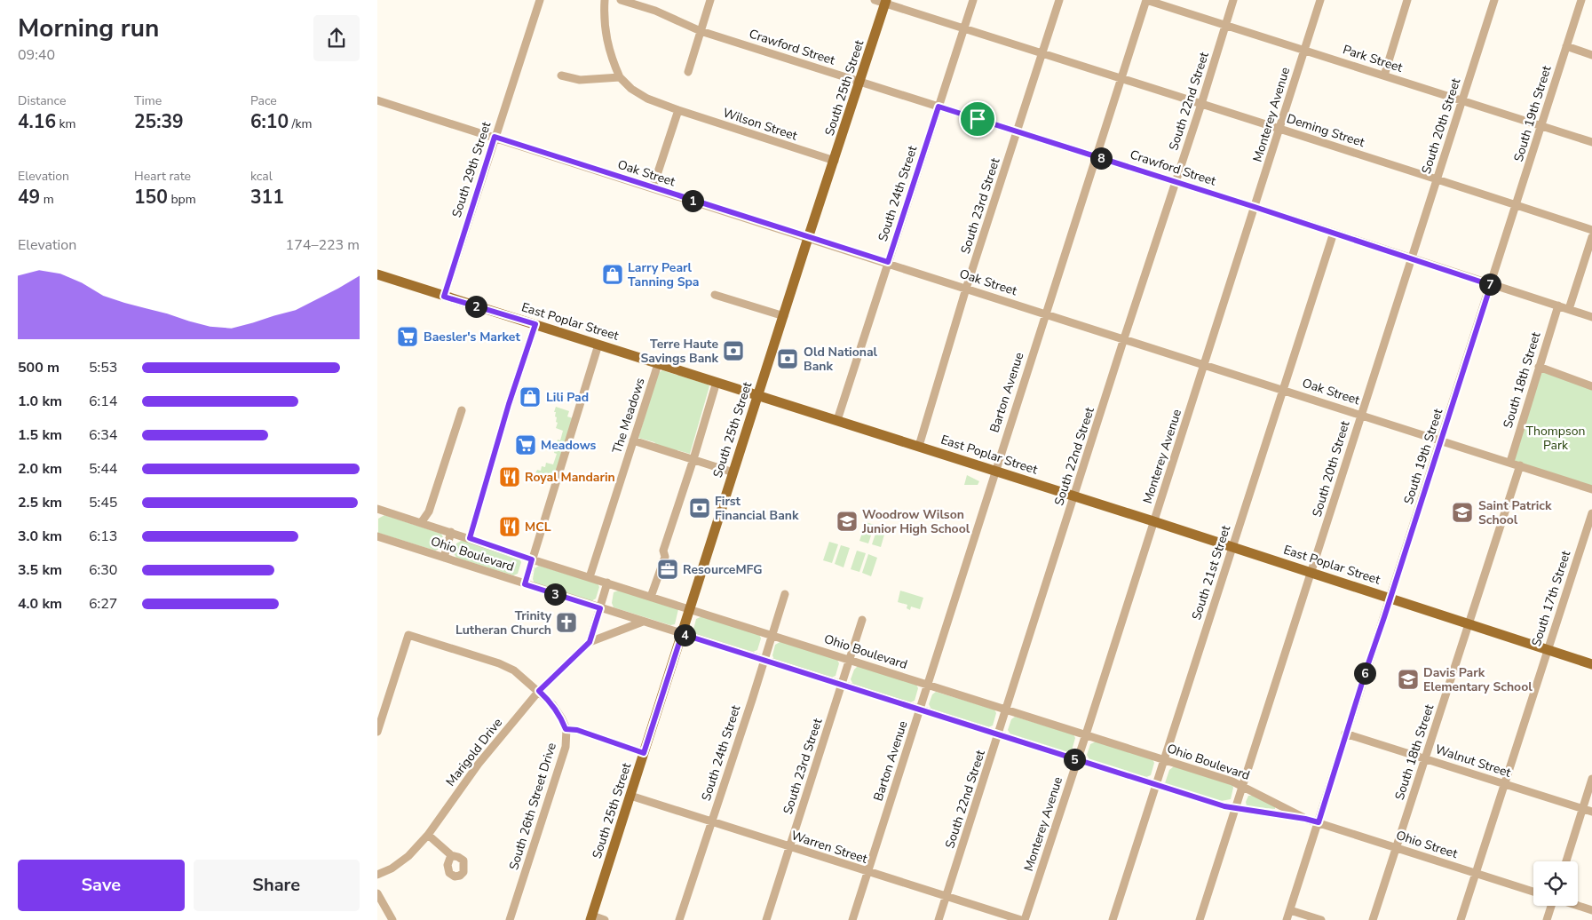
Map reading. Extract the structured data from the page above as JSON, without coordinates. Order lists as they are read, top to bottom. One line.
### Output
{"streets":{"main road":["South 25th Street","East Poplar Street"],"street":["Crawford Street","Park Street","South 22nd Street","South 19th Street","Monterey Avenue","Wilson Street","South 20th Street","Deming Street","South 29th Street","Oak Street","South 24th Street","South 23rd Street","South 18th Street","Barton Avenue","The Meadows","Ohio Boulevard","South 21st Street","South 17th Street","Marigold Drive","Walnut Street","South 26th Street Drive","Ohio Street","Warren Street"]},"crossings":[["Crawford Street","South 25th Street"],["Crawford Street","South 22nd Street"],["Crawford Street","South 19th Street"],["Crawford Street","Monterey Avenue"],["Crawford Street","South 20th Street"],["Crawford Street","South 24th Street"],["Crawford Street","South 23rd Street"],["Crawford Street","South 18th Street"],["Crawford Street","Barton Avenue"],["Crawford Street","South 21st Street"],["Park Street","South 22nd Street"],["Park Street","South 19th Street"],["Park Street","Monterey Avenue"],["Park Street","South 20th Street"],["Park Street","Barton Avenue"],["South 25th Street","Wilson Street"],["South 25th Street","Deming Street"],["South 25th Street","Oak Street"],["South 25th Street","East Poplar Street"],["South 25th Street","Ohio Boulevard"],["South 25th Street","Warren Street"],["South 22nd Street","Deming Street"],["South 22nd Street","Oak Street"],["South 22nd Street","East Poplar Street"],["South 22nd Street","Ohio Boulevard"],["South 22nd Street","Warren Street"],["South 19th Street","Deming Street"],["South 19th Street","Oak Street"],["South 19th Street","East Poplar Street"],["South 19th Street","Walnut Street"],["South 19th Street","Ohio Street"],["Monterey Avenue","Deming Street"],["Monterey Avenue","Oak Street"],["Monterey Avenue","East Poplar Street"],["Monterey Avenue","Ohio Boulevard"],["South 20th Street","Deming Street"],["South 20th Street","Oak Street"],["South 20th Street","East Poplar Street"],["South 20th Street","Ohio Boulevard"],["Deming Street","South 24th Street"],["Deming Street","South 23rd Street"],["Deming Street","Barton Avenue"],["South 29th Street","Oak Street"],["South 29th Street","East Poplar Street"],["Oak Street","South 24th Street"],["Oak Street","South 23rd Street"],["Oak Street","South 18th Street"],["Oak Street","Barton Avenue"],["Oak Street","South 21st Street"],["South 24th Street","East Poplar Street"],["South 24th Street","Ohio Boulevard"],["South 24th Street","Warren Street"],["South 23rd Street","East Poplar Street"],["South 23rd Street","Ohio Boulevard"],["South 23rd Street","Warren Street"],["East Poplar Street","South 18th Street"],["East Poplar Street","Barton Avenue"],["East Poplar Street","The Meadows"],["East Poplar Street","South 21st Street"],["East Poplar Street","South 17th Street"],["South 18th Street","Walnut Street"],["South 18th Street","Ohio Street"],["Barton Avenue","Ohio Boulevard"],["Barton Avenue","Warren Street"],["The Meadows","Ohio Boulevard"],["Ohio Boulevard","South 21st Street"],["Ohio Boulevard","Marigold Drive"],["Ohio Boulevard","Ohio Street"],["South 17th Street","Walnut Street"],["South 17th Street","Ohio Street"],["Marigold Drive","South 26th Street Drive"]],"parks":["Thompson Park"],"places":{"shop":["Larry Pearl Tanning Spa","Lili Pad"],"supermarket":["Baesler's Market","Meadows"],"bank":["Terre Haute Savings Bank","Old National Bank","First Financial Bank"],"restaurant":["Royal Mandarin","MCL"],"school or university":["Saint Patrick School","Woodrow Wilson Junior High School","Davis Park Elementary School"],"office":["ResourceMFG"],"church":["Trinity Lutheran Church"]},"page":{"heading":["Morning run","09:40"],"stats":[["Distance","4.16 km"],["Time","25:39"],["Pace","6:10 /km"],["Elevation","49 m"],["Heart rate","150 bpm"],["kcal","311"]],"pins":["8","1","7","2","3","4","6","5"],"chart":["Elevation","174–223 m"],"list":[{"name":"500 m","note":"5:53"},{"name":"1.0 km","note":"6:14"},{"name":"1.5 km","note":"6:34"},{"name":"2.0 km","note":"5:44"},{"name":"2.5 km","note":"5:45"},{"name":"3.0 km","note":"6:13"},{"name":"3.5 km","note":"6:30"},{"name":"4.0 km","note":"6:27"}],"buttons":["Save","Share"]}}
